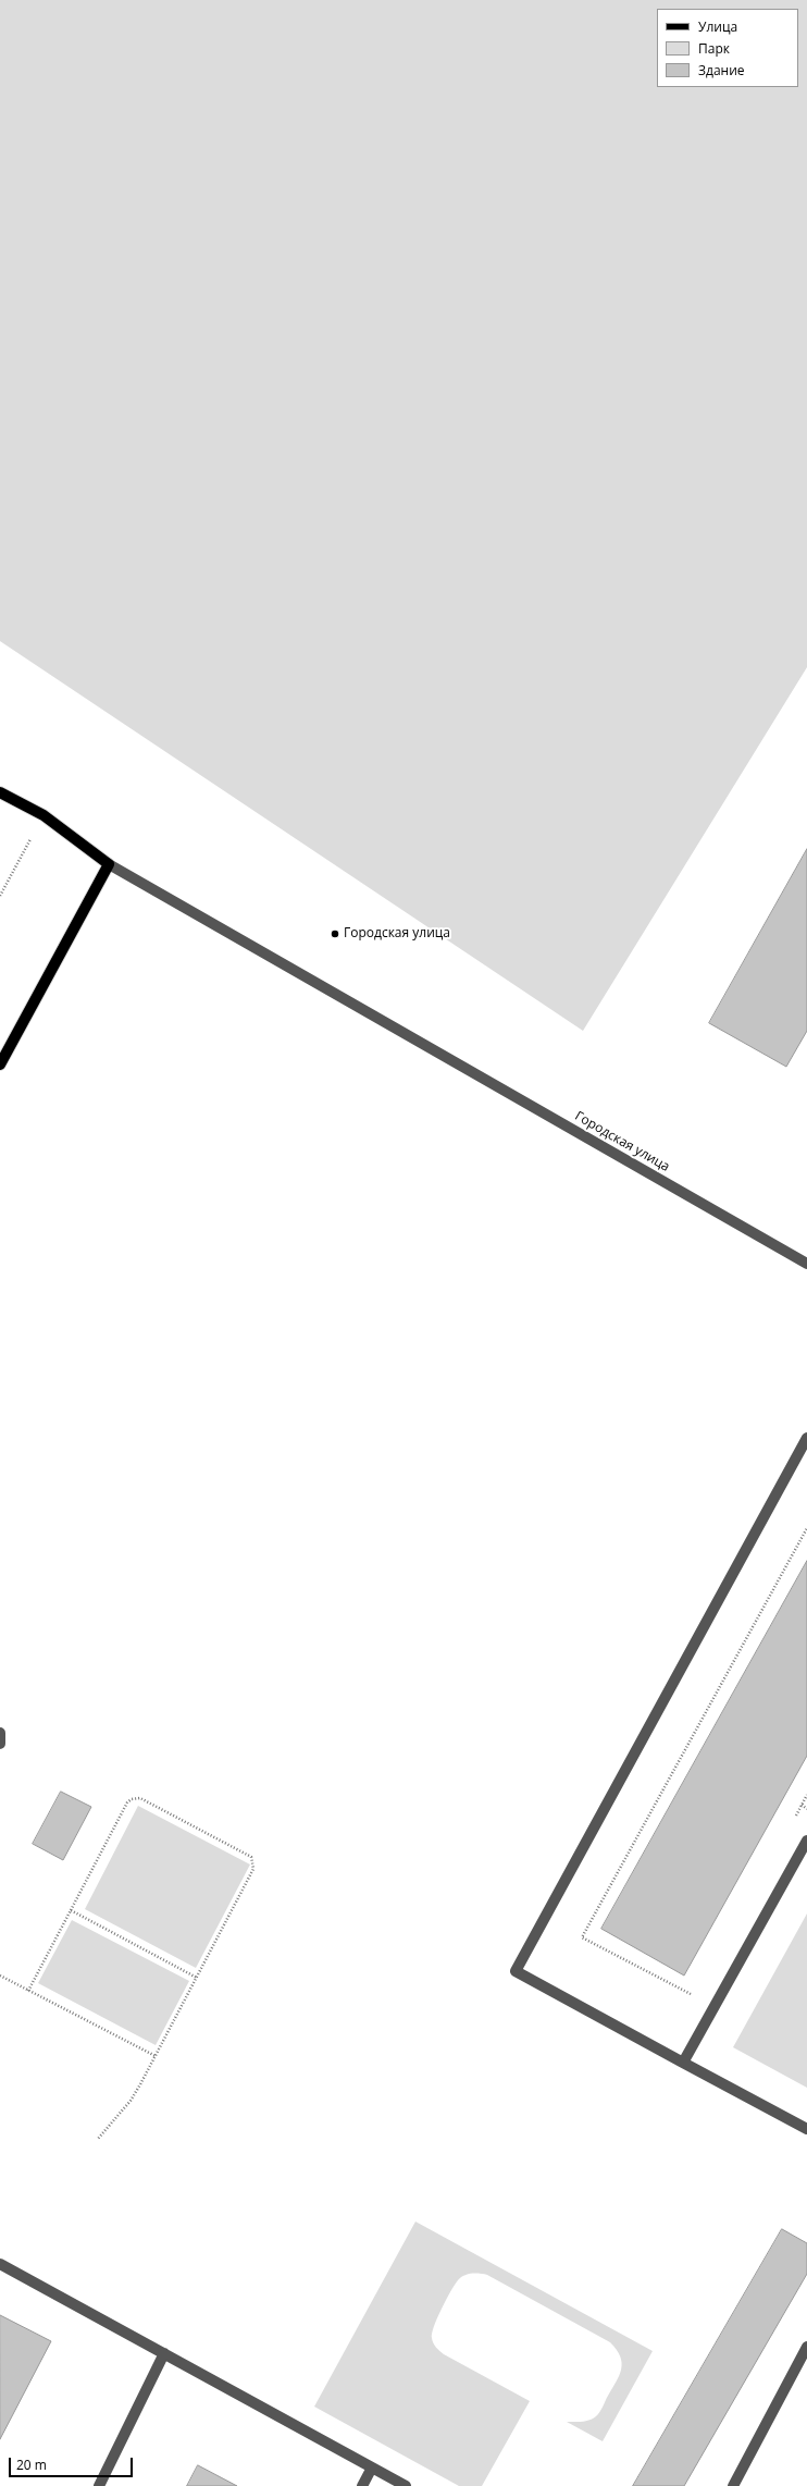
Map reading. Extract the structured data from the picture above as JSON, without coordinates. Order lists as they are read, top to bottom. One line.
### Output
{"streets":{"main road":["Городская улица"]},"places":["Городская улица"],"legend":["Улица","Парк","Здание"],"scale_bar":"20 m"}
